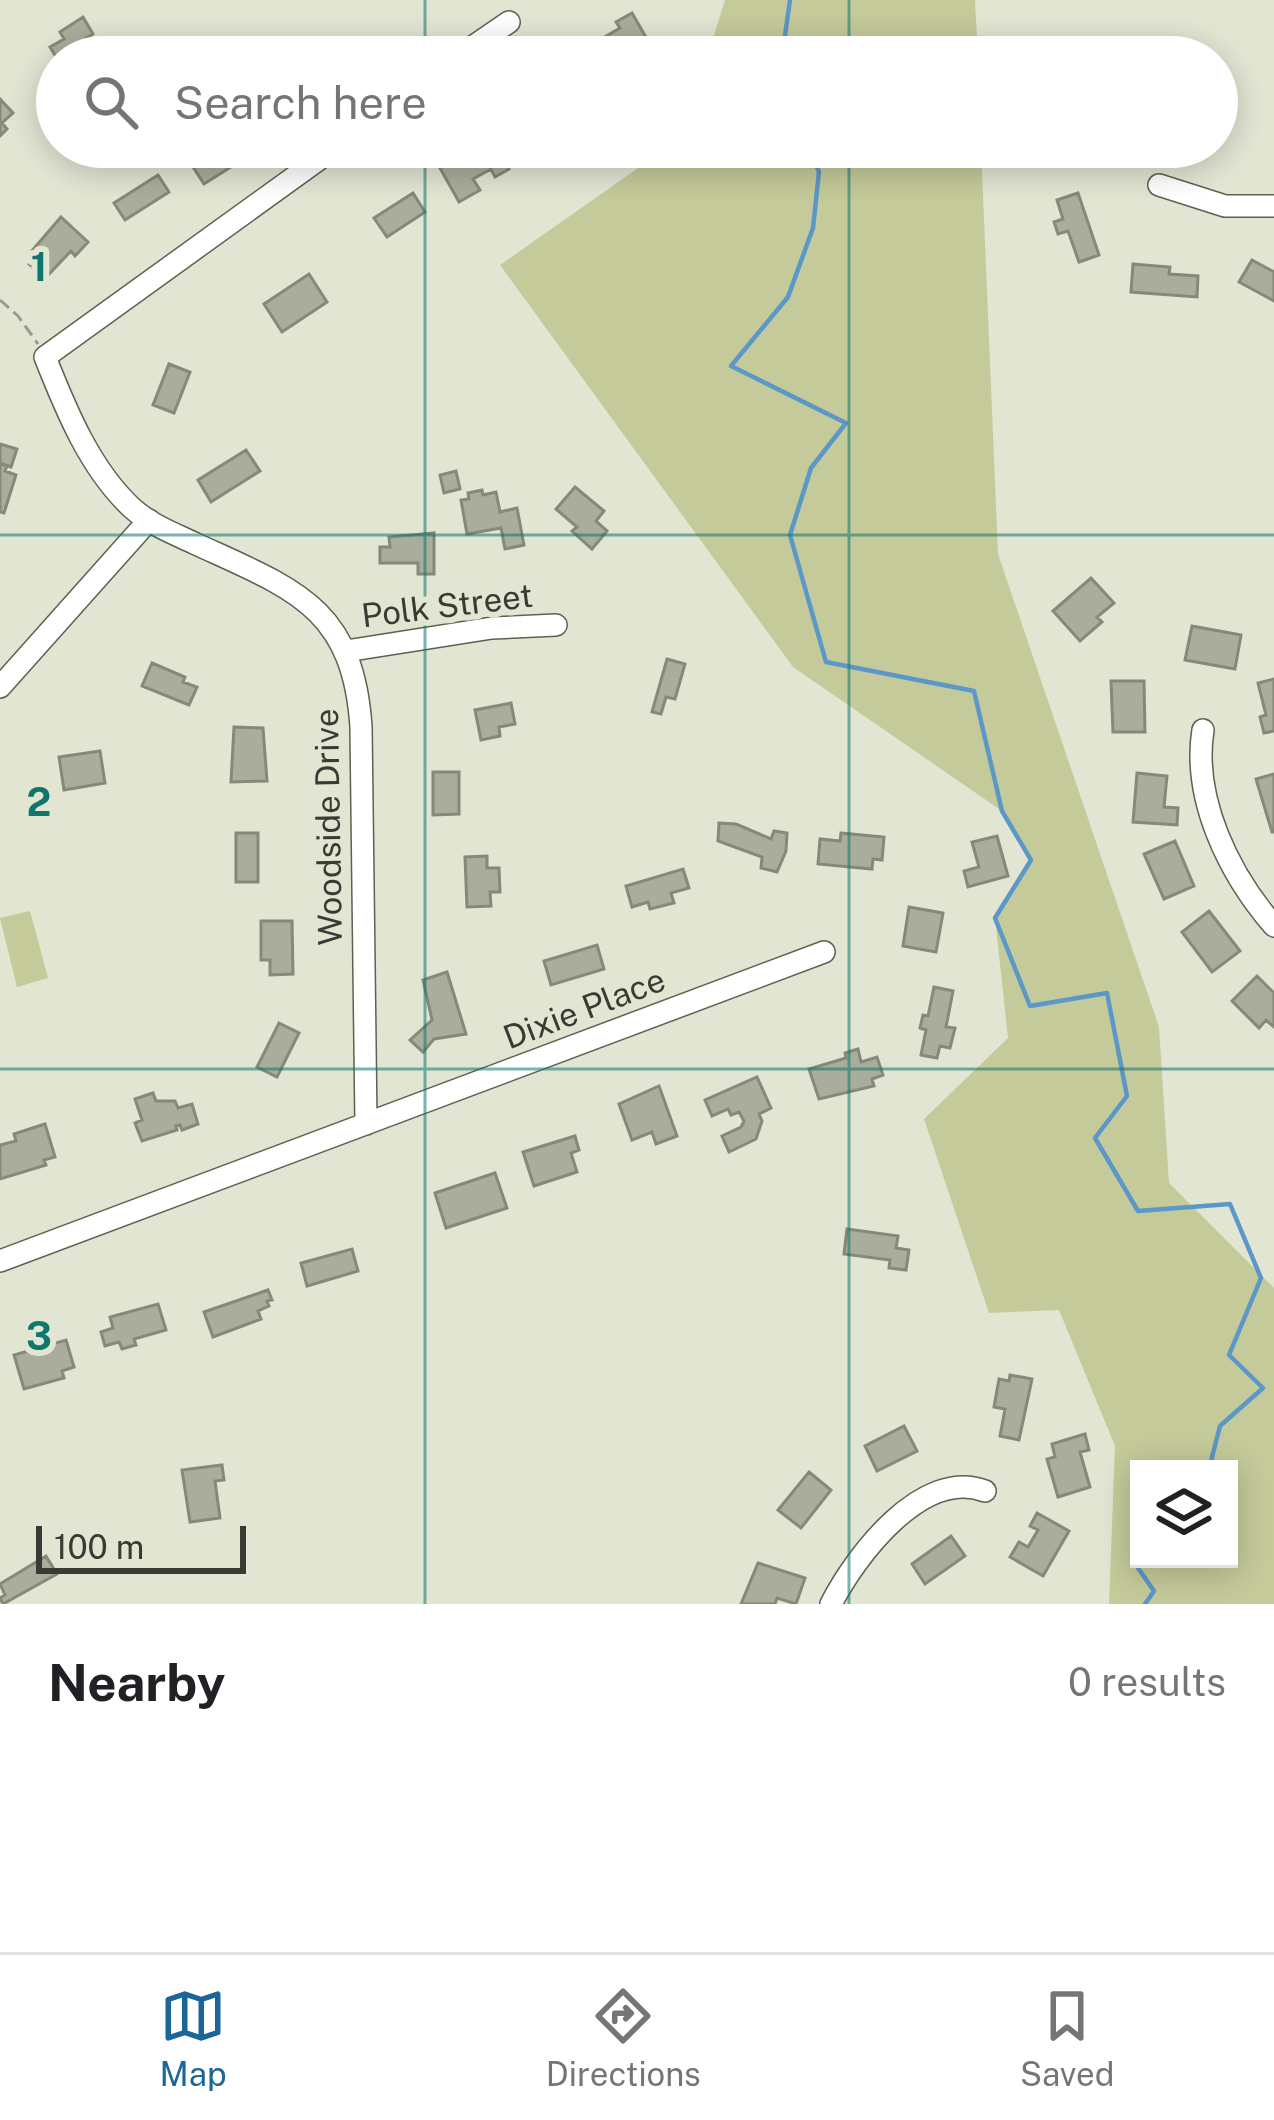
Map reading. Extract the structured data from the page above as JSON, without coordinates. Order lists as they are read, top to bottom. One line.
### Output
{"streets":{"street":["Polk Street","Woodside Drive","Dixie Place"]},"crossings":[["Polk Street","Woodside Drive"],["Woodside Drive","Dixie Place"]],"scale_bar":"100 m","page":{"search":"Search here","scale":"100 m","heading":["Nearby","0 results"],"nav":["Map","Directions","Saved"]},"grid":{"rows":["1","2","3"]}}
